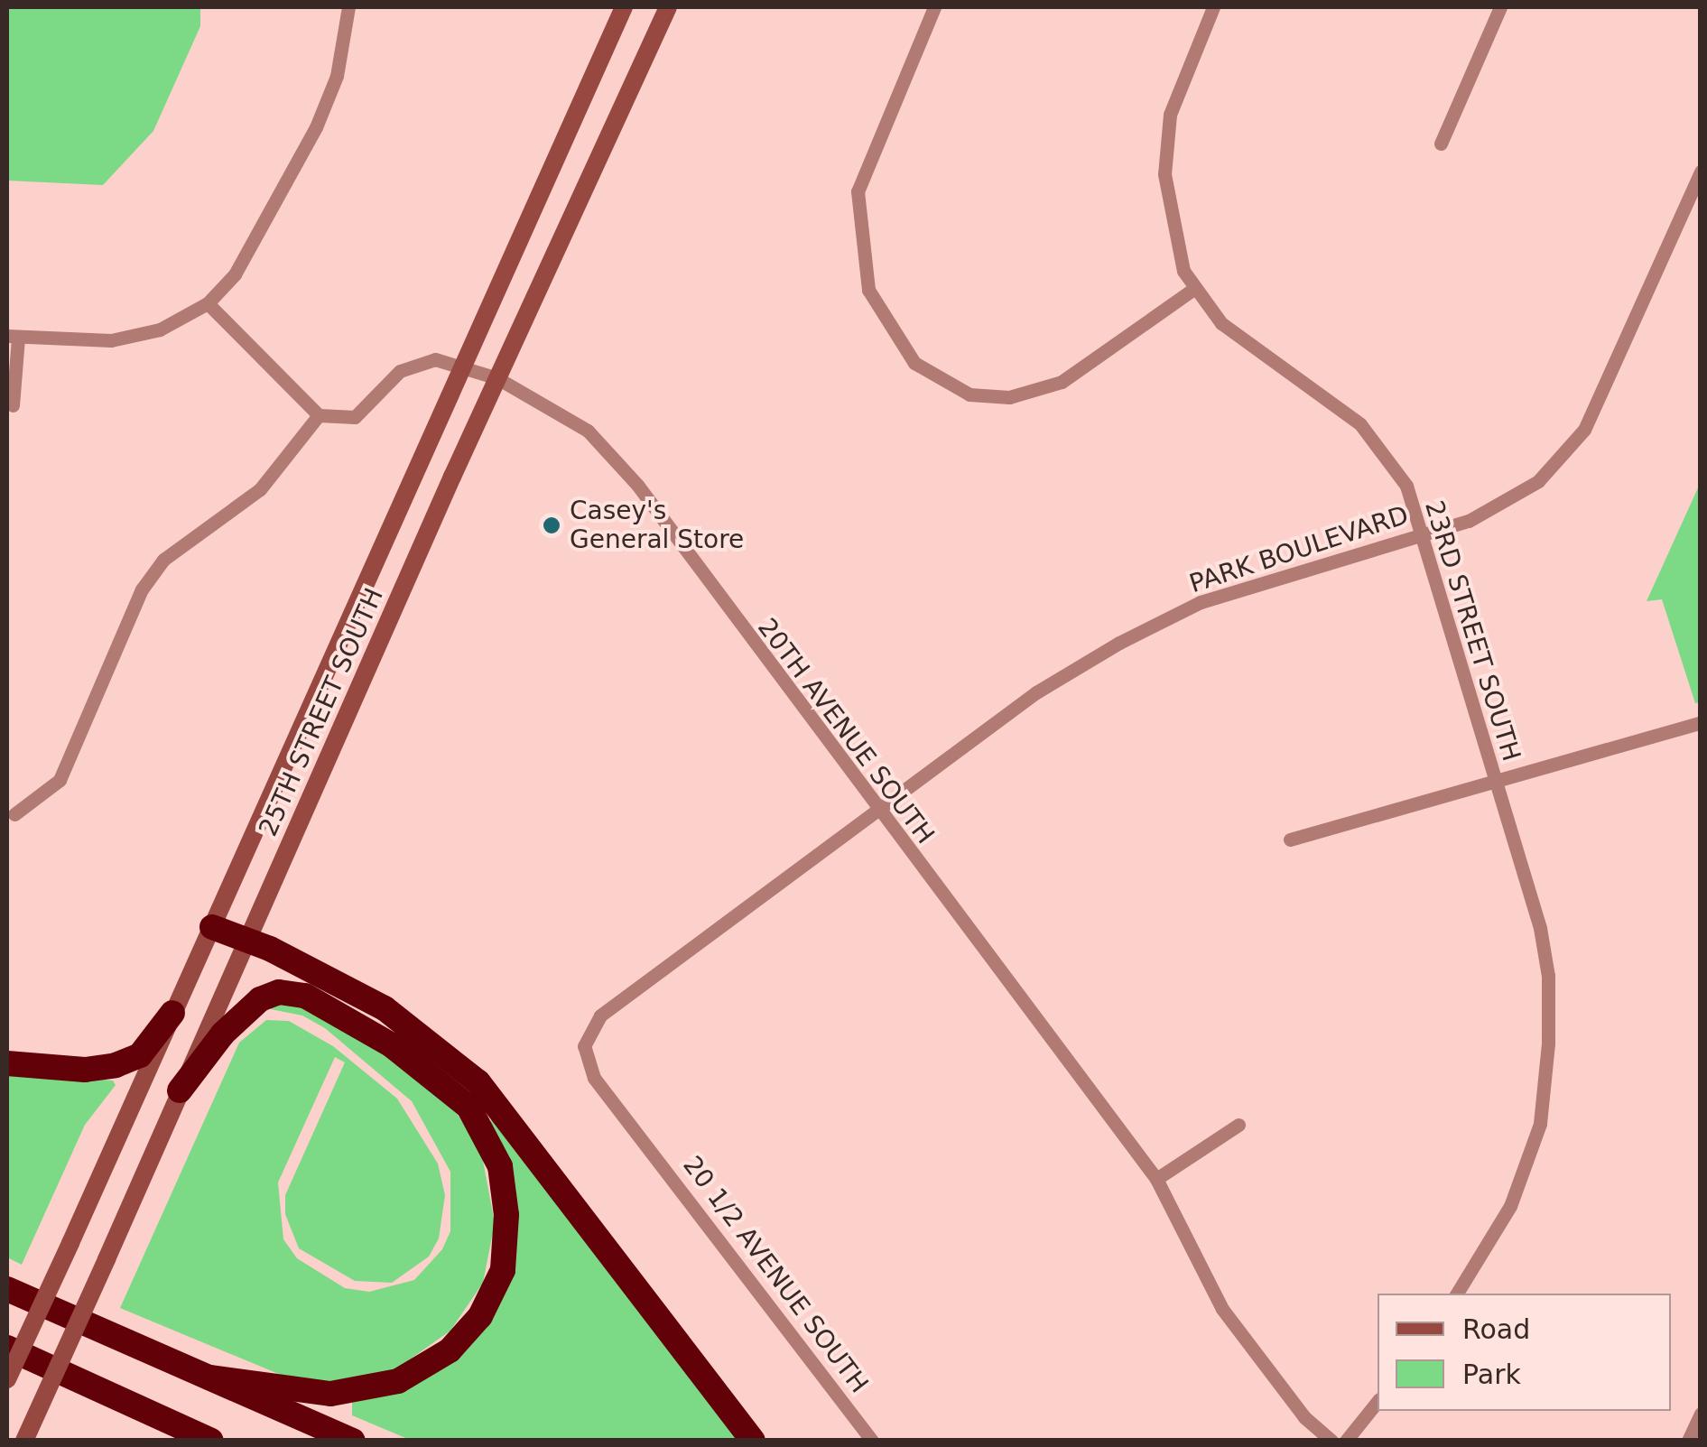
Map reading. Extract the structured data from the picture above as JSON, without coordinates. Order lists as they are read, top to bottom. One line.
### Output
{"streets":{"main road":["25TH STREET SOUTH"],"street":["PARK BOULEVARD","23RD STREET SOUTH","20TH AVENUE SOUTH","20 1/2 AVENUE SOUTH"]},"crossings":[["PARK BOULEVARD","23RD STREET SOUTH"],["PARK BOULEVARD","20TH AVENUE SOUTH"],["PARK BOULEVARD","20 1/2 AVENUE SOUTH"],["25TH STREET SOUTH","20TH AVENUE SOUTH"]],"places":["Casey's General Store"],"legend":["Road","Park"]}
